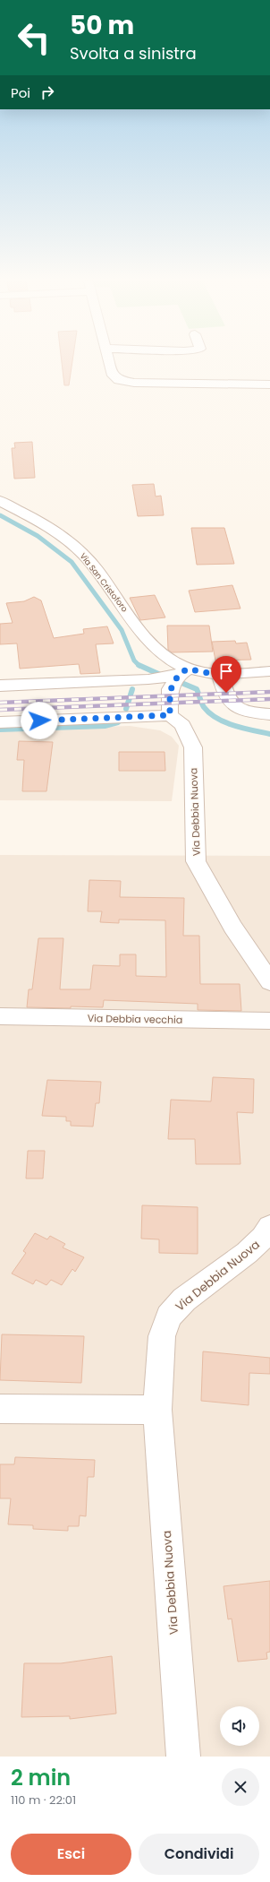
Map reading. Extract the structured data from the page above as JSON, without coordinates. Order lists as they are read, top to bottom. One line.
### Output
{"streets":{"street":["Via San Cristoforo","Via Debbia Nuova","Via Debbia vecchia"]},"page":{"turn":["50 m","Svolta a sinistra"],"then":"Poi","heading":["2 min","110 m · 22:01"],"buttons":["Esci","Condividi"]}}
